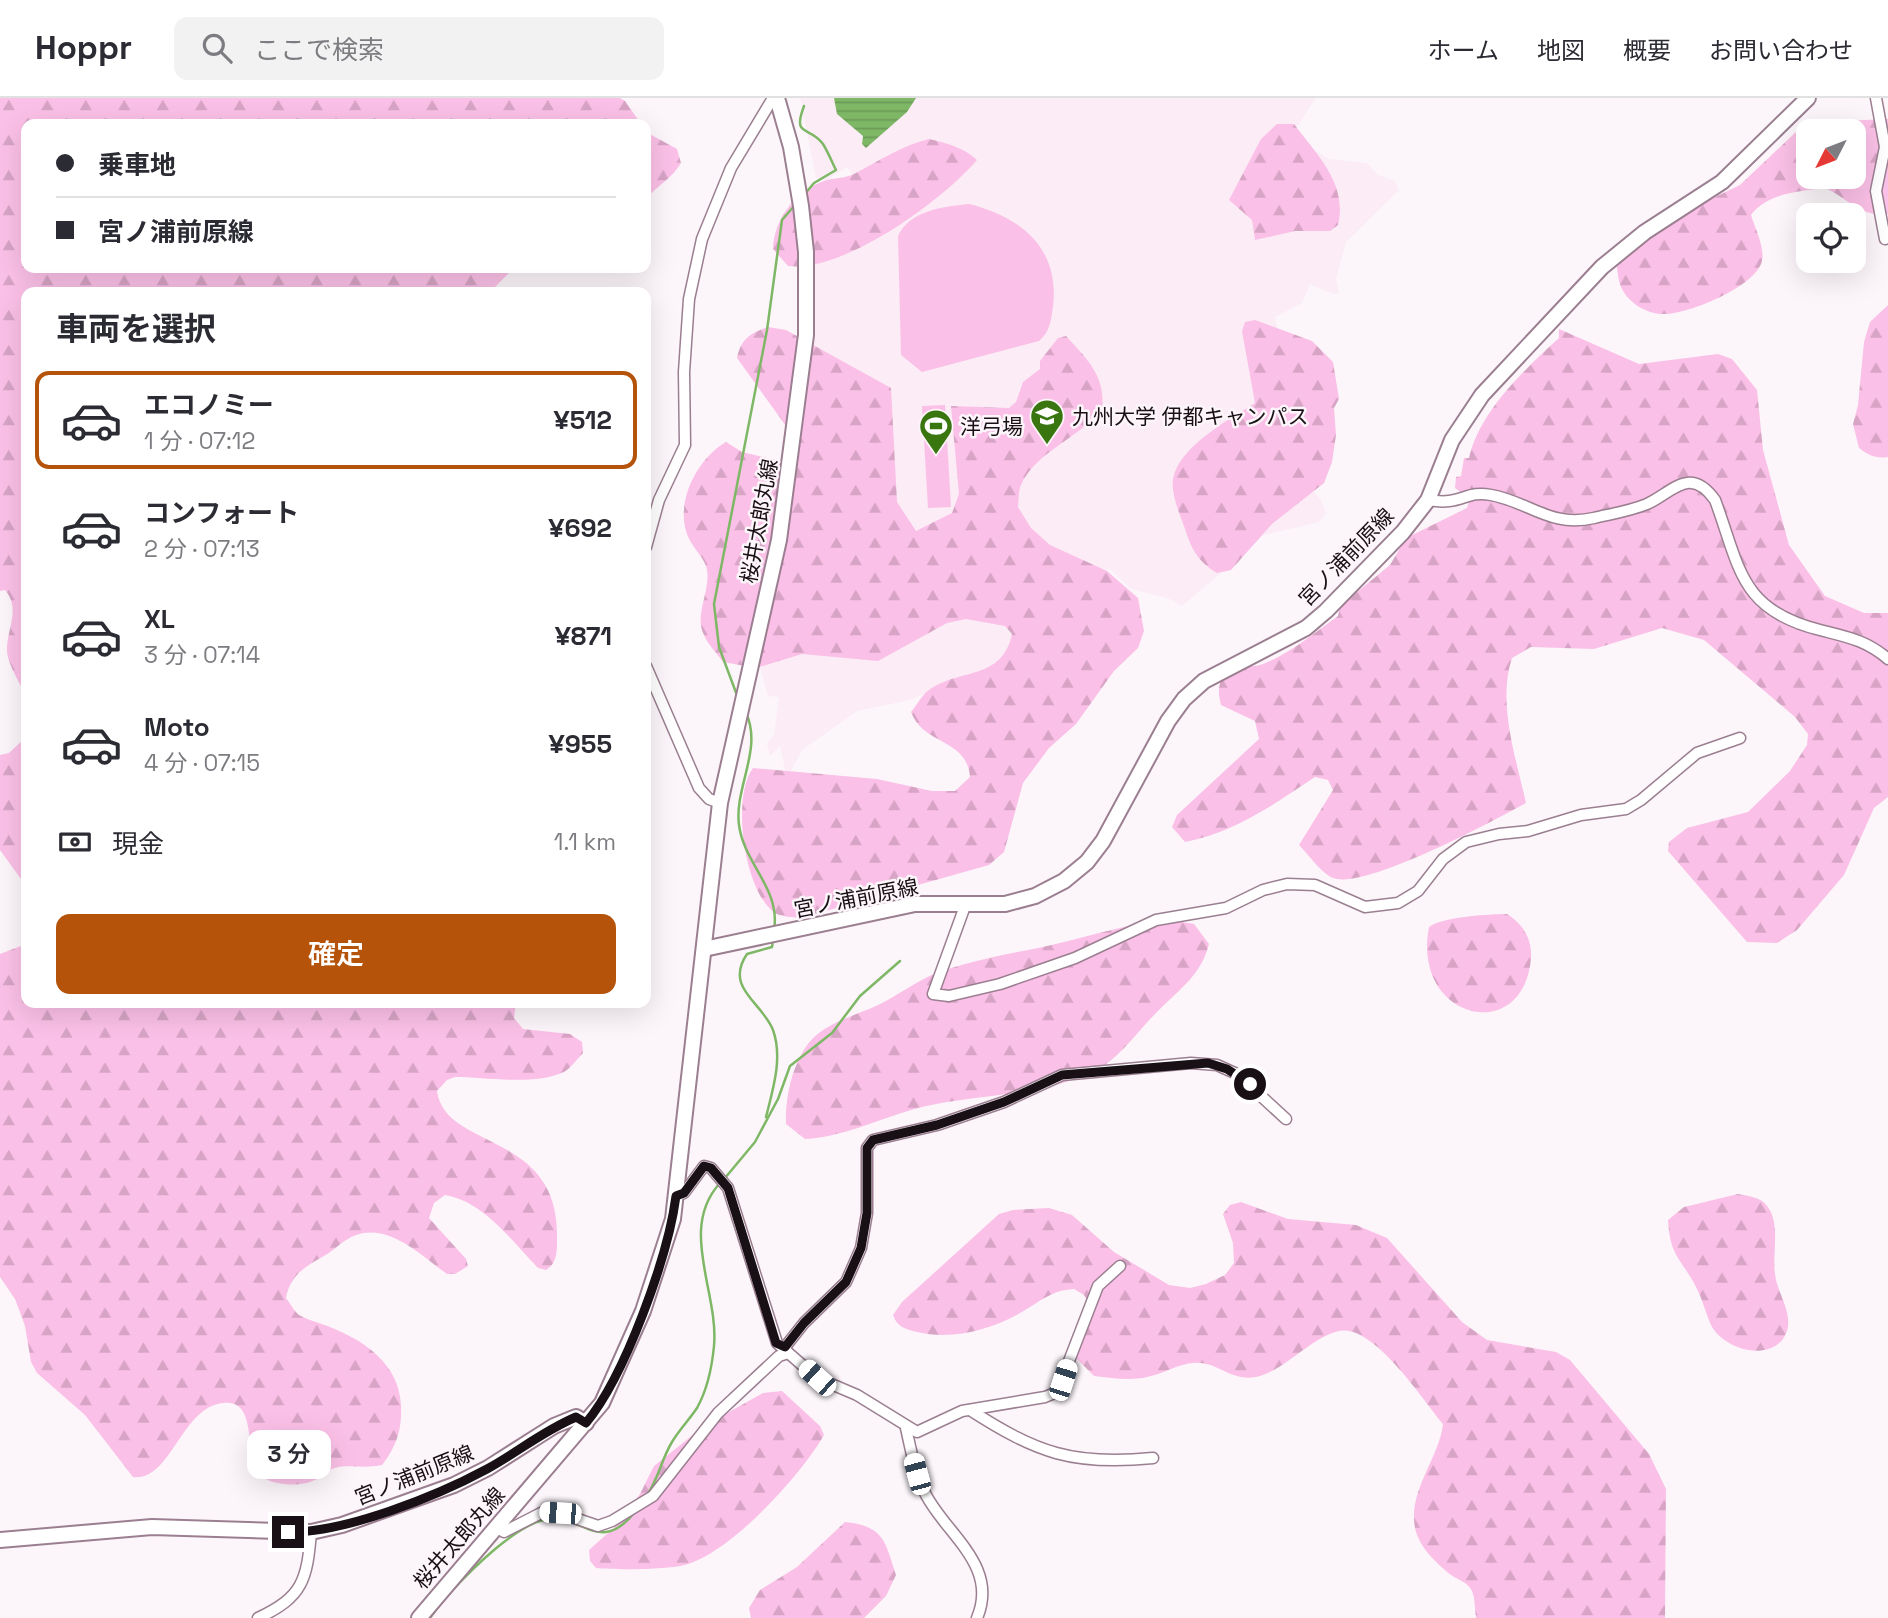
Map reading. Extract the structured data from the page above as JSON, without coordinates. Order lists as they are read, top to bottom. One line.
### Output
{"streets":{"main road":["桜井太郎丸線","宮ノ浦前原線"]},"crossings":[["桜井太郎丸線","宮ノ浦前原線"]],"places":{"school or university":["九州大学 伊都キャンパス"],"sports":["洋弓場"]},"north":"bottom left","page":{"header":"Hoppr","search":"ここで検索","nav":["ホーム","地図","概要","お問い合わせ"],"banner":["乗車地","宮ノ浦前原線"],"heading":"車両を選択","list":[{"name":"エコノミー","note":"1 分 · 07:12","value":"¥512"},{"name":"コンフォート","note":"2 分 · 07:13","value":"¥692"},{"name":"XL","note":"3 分 · 07:14","value":"¥871"},{"name":"Moto","note":"4 分 · 07:15","value":"¥955"}],"pay":["現金","1.1 km"],"buttons":"確定","bubble":"3 分"}}
